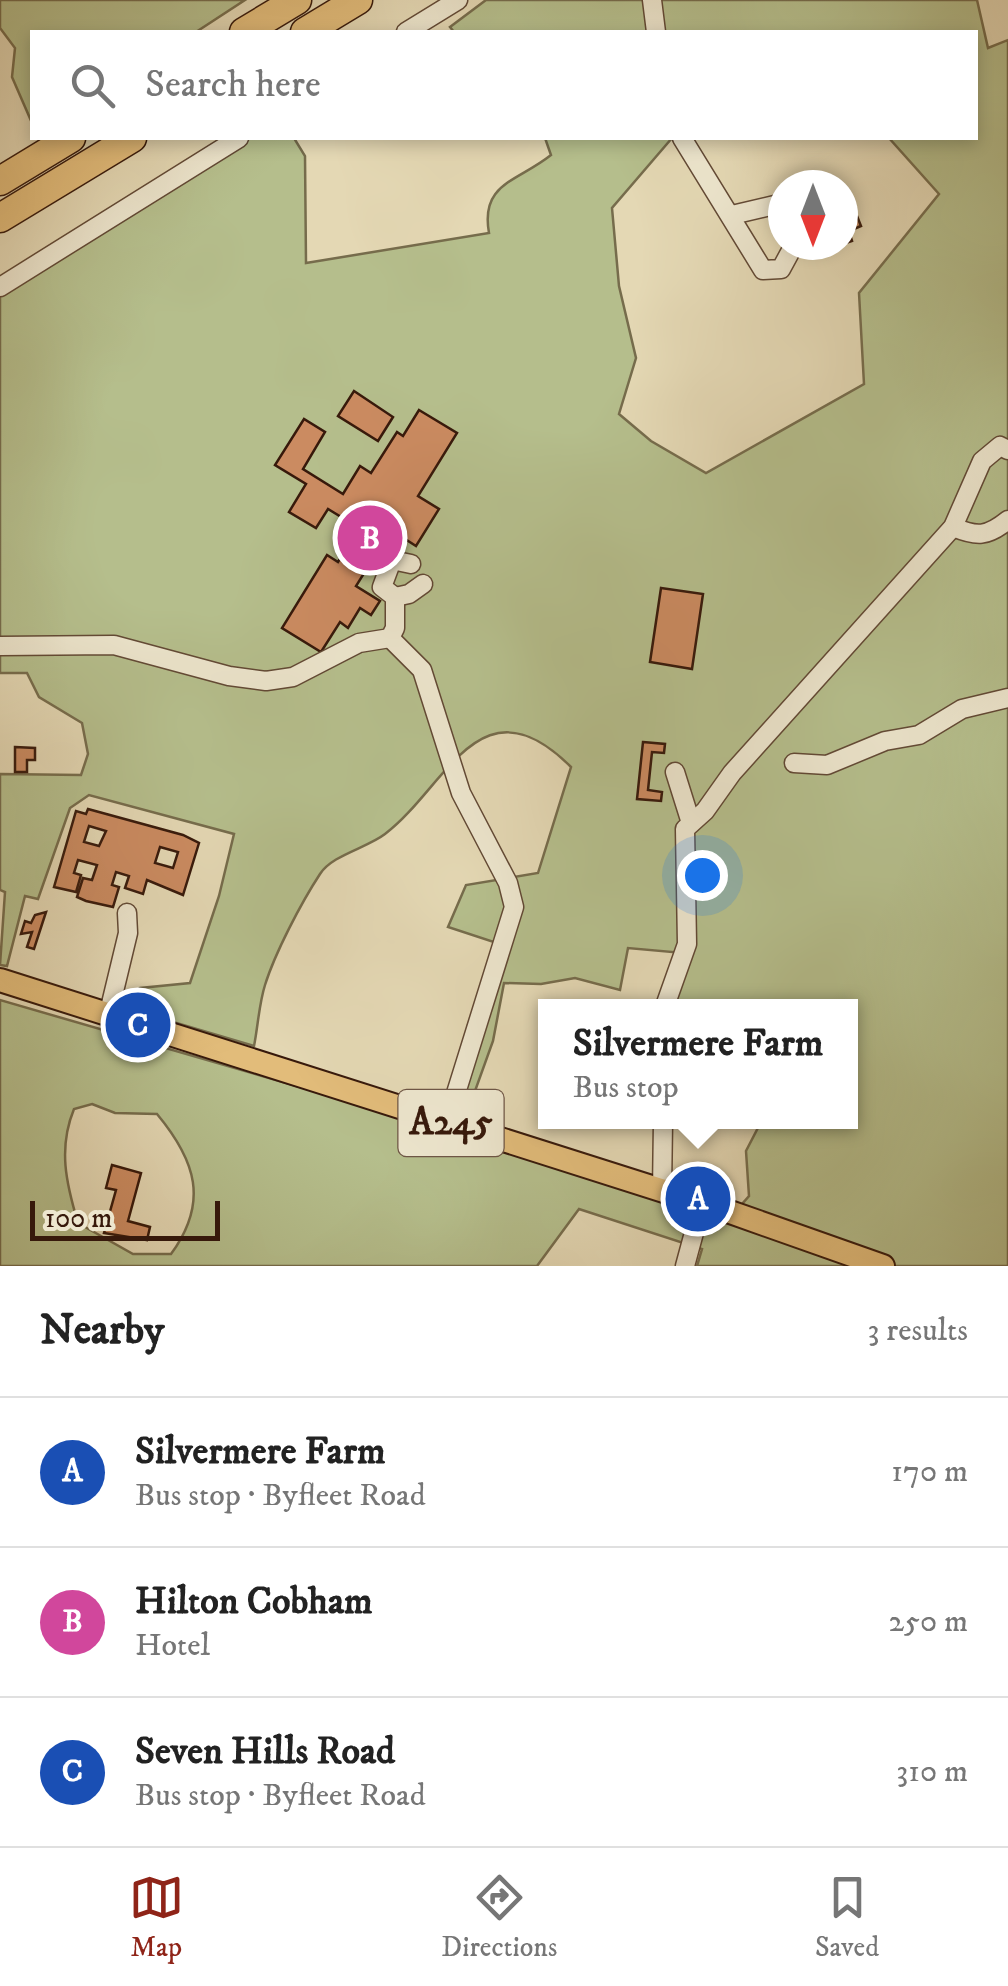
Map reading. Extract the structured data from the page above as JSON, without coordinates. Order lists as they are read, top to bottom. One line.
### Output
{"streets":{"main road":["A245"]},"scale_bar":"100 m","north":"bottom","page":{"search":"Search here","pins":["B","C","A"],"popup":["Silvermere Farm","Bus stop"],"scale":"100 m","heading":["Nearby","3 results"],"list":[{"mark":"A","name":"Silvermere Farm","note":"Bus stop · Byfleet Road","value":"170 m"},{"mark":"B","name":"Hilton Cobham","note":"Hotel","value":"250 m"},{"mark":"C","name":"Seven Hills Road","note":"Bus stop · Byfleet Road","value":"310 m"}],"nav":["Map","Directions","Saved"]}}
